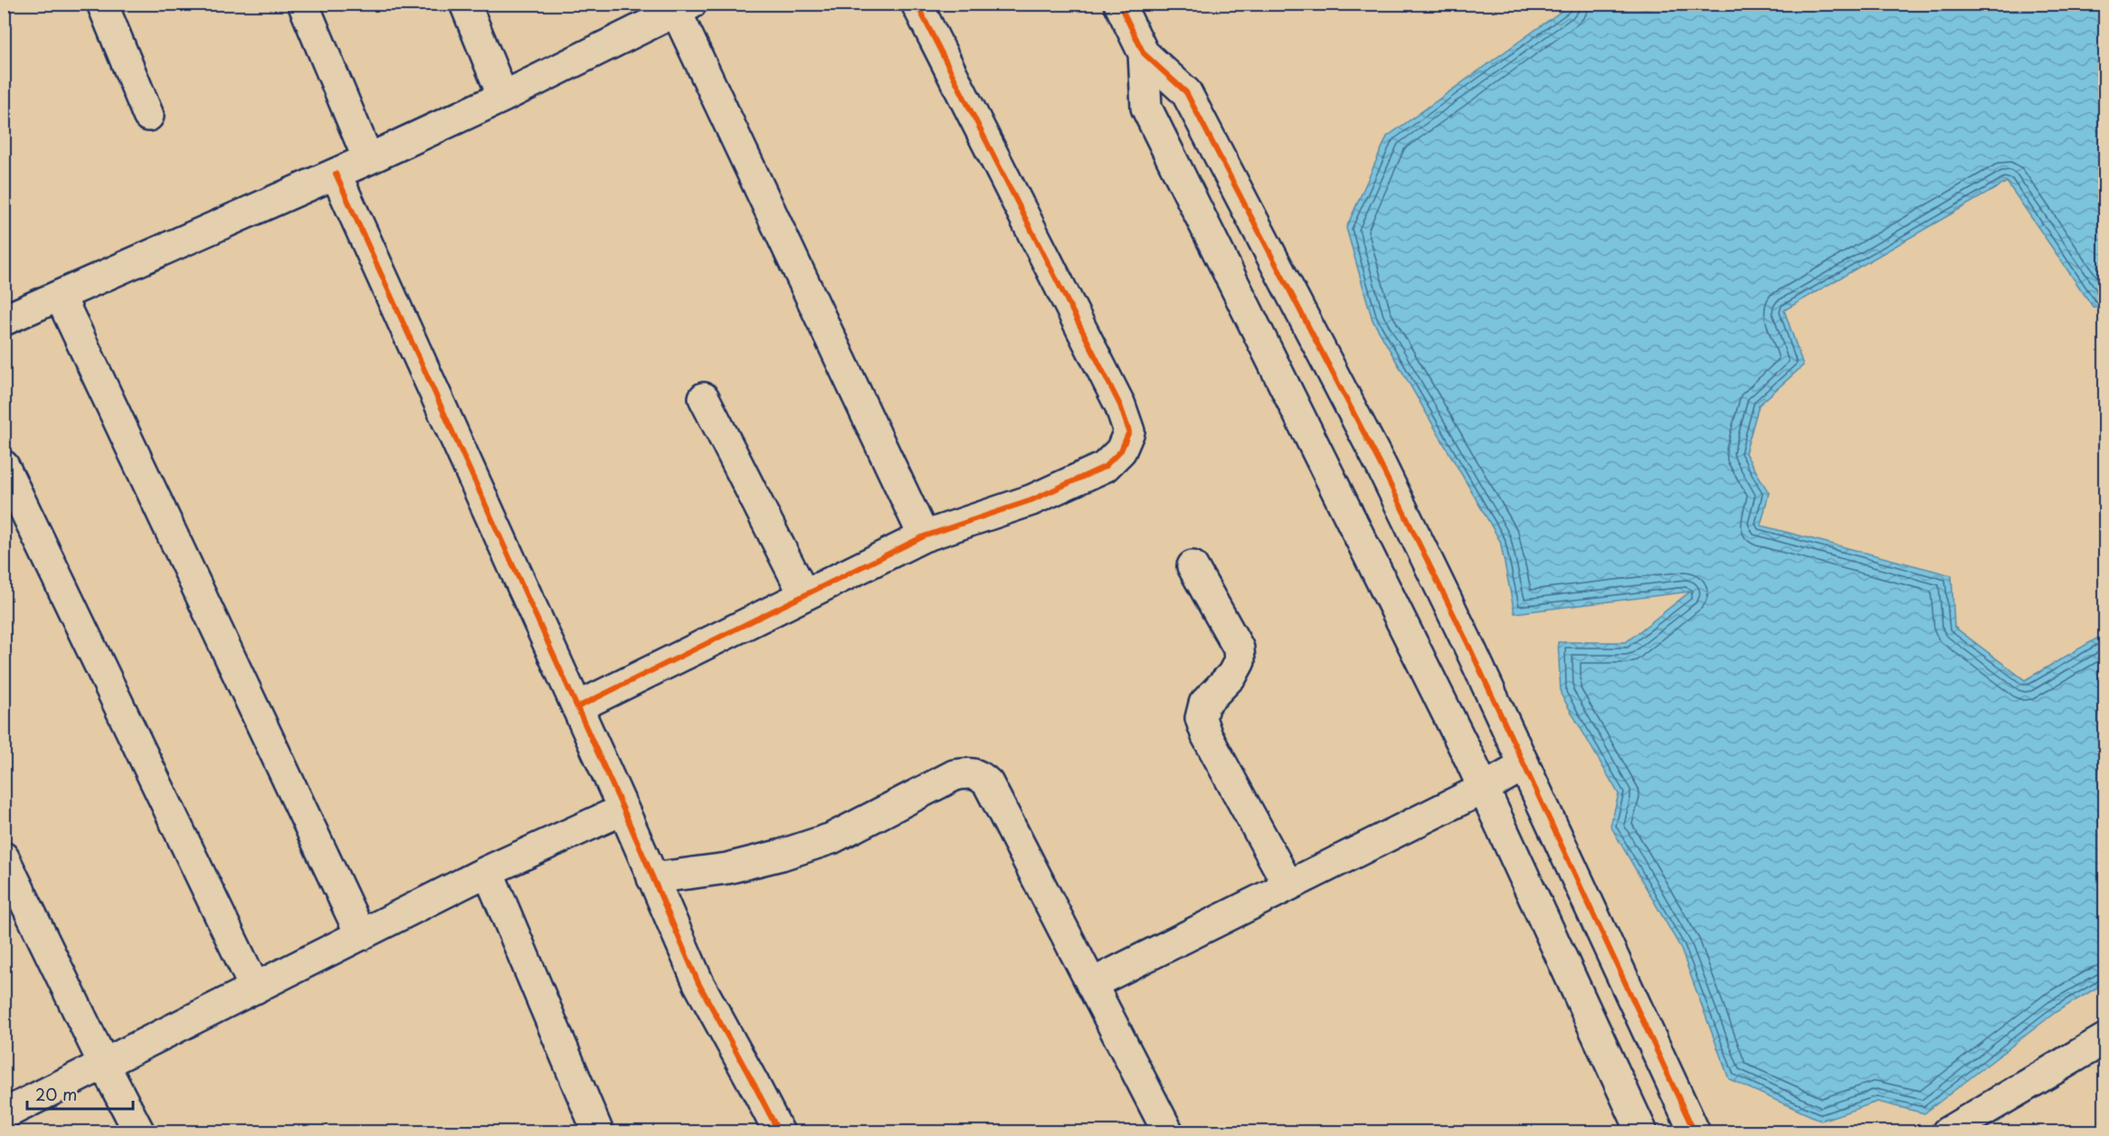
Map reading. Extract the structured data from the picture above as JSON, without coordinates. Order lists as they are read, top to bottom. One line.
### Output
{"scale_bar":"20 m"}
